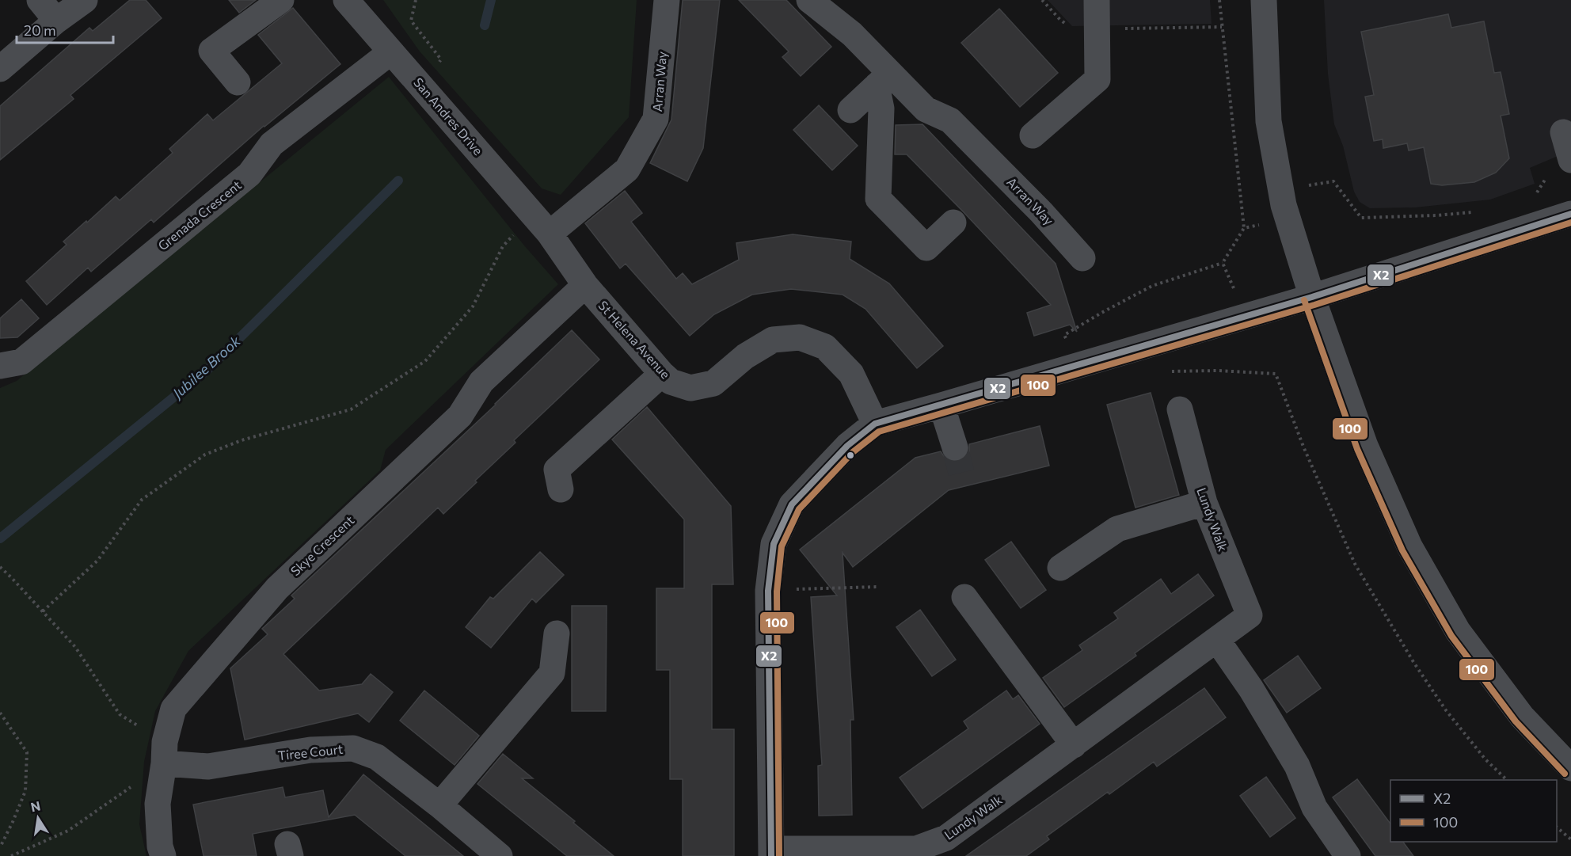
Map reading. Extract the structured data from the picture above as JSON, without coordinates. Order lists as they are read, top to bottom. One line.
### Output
{"streets":{"street":["Arran Way","San Andres Drive","Grenada Crescent","St Helena Avenue","Lundy Walk","Skye Crescent","Tiree Court"]},"crossings":[["Arran Way","San Andres Drive"],["Arran Way","St Helena Avenue"],["San Andres Drive","Grenada Crescent"],["San Andres Drive","St Helena Avenue"],["St Helena Avenue","Skye Crescent"],["Skye Crescent","Tiree Court"]],"water":["Jubilee Brook"],"lines":["transit line X2","transit line 100"],"legend":["X2","100"],"scale_bar":"20 m","north":"top"}
